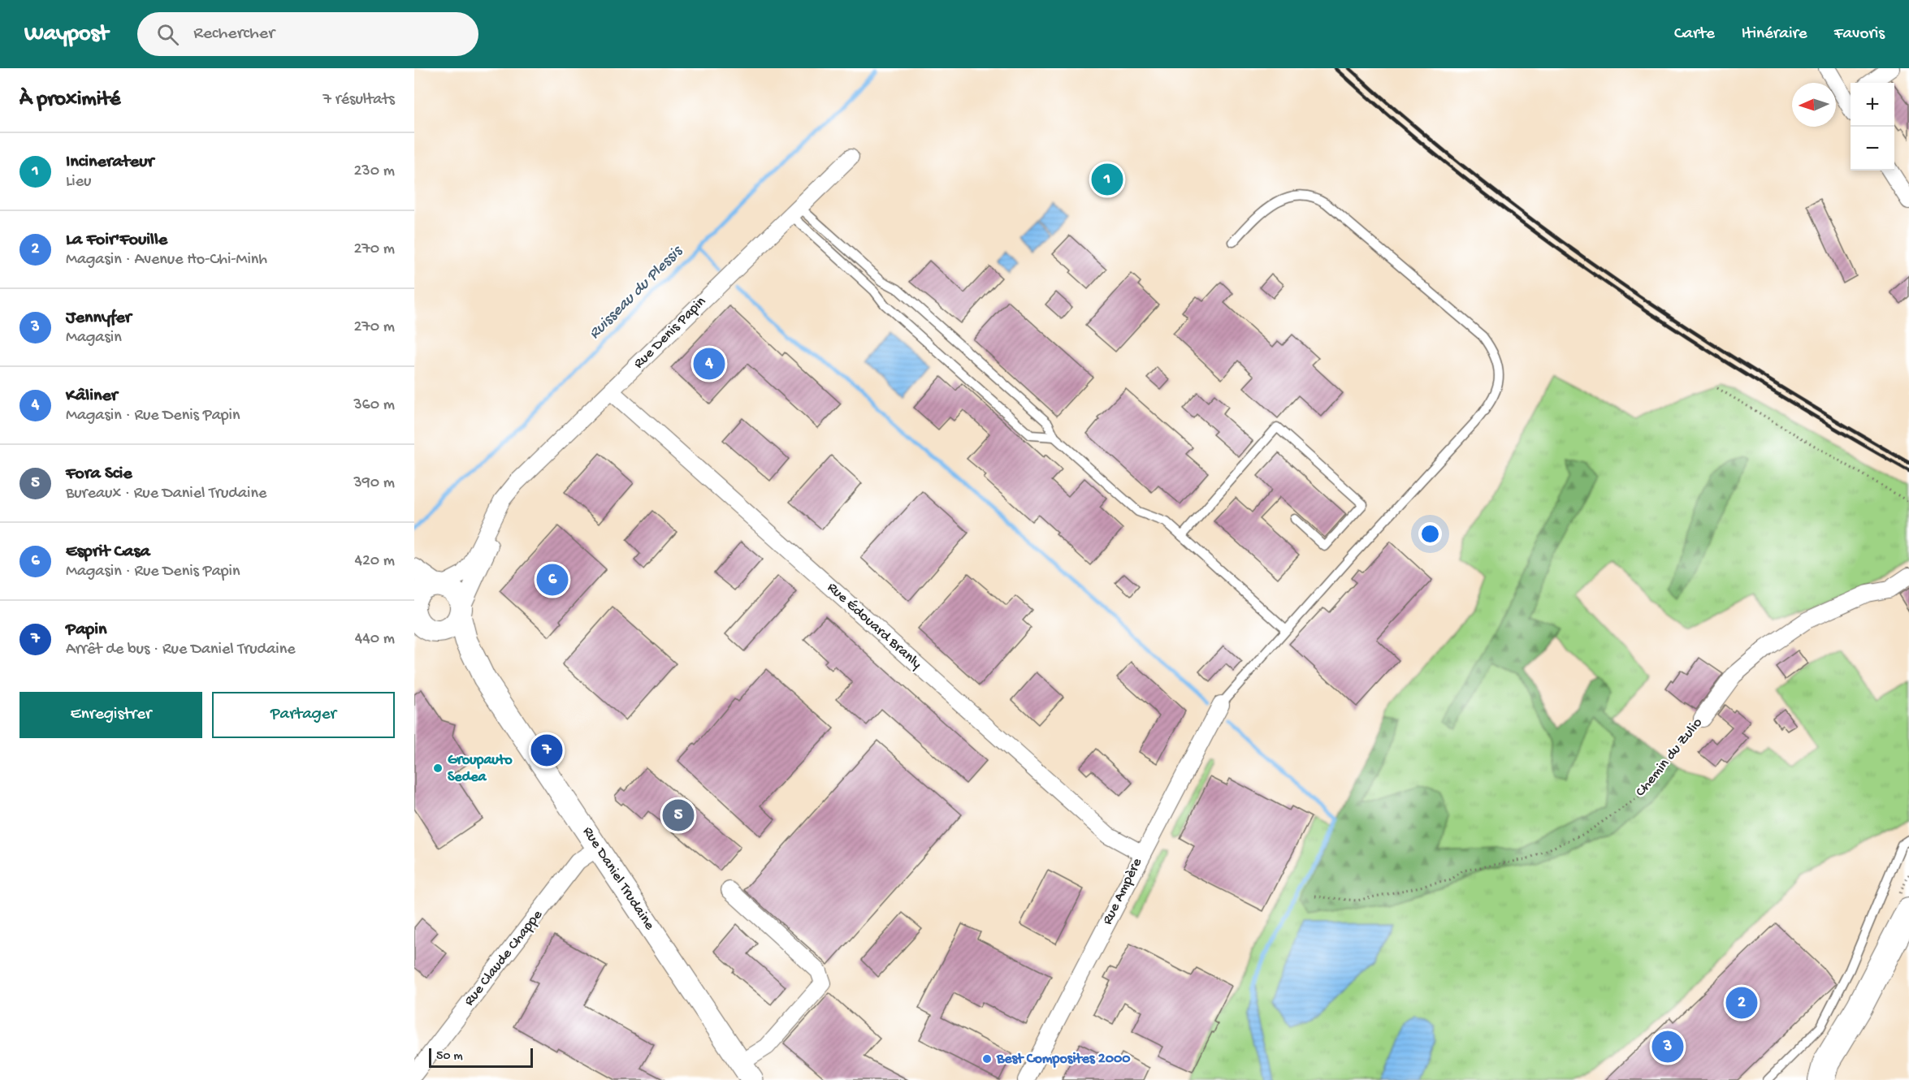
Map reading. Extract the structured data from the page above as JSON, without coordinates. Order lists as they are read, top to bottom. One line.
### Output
{"streets":{"main road":["Rue Daniel Trudaine"],"street":["Rue Denis Papin","Rue Édouard Branly","Chemin du Zulio","Rue Ampère","Rue Claude Chappe"]},"crossings":[["Rue Denis Papin","Rue Édouard Branly"],["Rue Denis Papin","Rue Daniel Trudaine"],["Rue Édouard Branly","Rue Ampère"],["Rue Daniel Trudaine","Rue Claude Chappe"]],"water":["Ruisseau du Plessis"],"places":["Groupauto Sedea","Best Composites 2000"],"scale_bar":"50 m","north":"left","page":{"header":"Waypost","search":"Rechercher","nav":["Carte","Itinéraire","Favoris"],"heading":["À proximité","7 résultats"],"map_buttons":["+","−"],"list":[{"mark":"1","name":"Incinerateur","note":"Lieu","value":"230 m"},{"mark":"2","name":"La Foir'Fouille","note":"Magasin · Avenue Ho-Chi-Minh","value":"270 m"},{"mark":"3","name":"Jennyfer","note":"Magasin","value":"270 m"},{"mark":"4","name":"Kâliner","note":"Magasin · Rue Denis Papin","value":"360 m"},{"mark":"5","name":"Fora Scie","note":"Bureaux · Rue Daniel Trudaine","value":"390 m"},{"mark":"6","name":"Esprit Casa","note":"Magasin · Rue Denis Papin","value":"420 m"},{"mark":"7","name":"Papin","note":"Arrêt de bus · Rue Daniel Trudaine","value":"440 m"}],"pins":["1","4","6","7","5","2","3"],"buttons":["Enregistrer","Partager"],"scale":"50 m"}}
